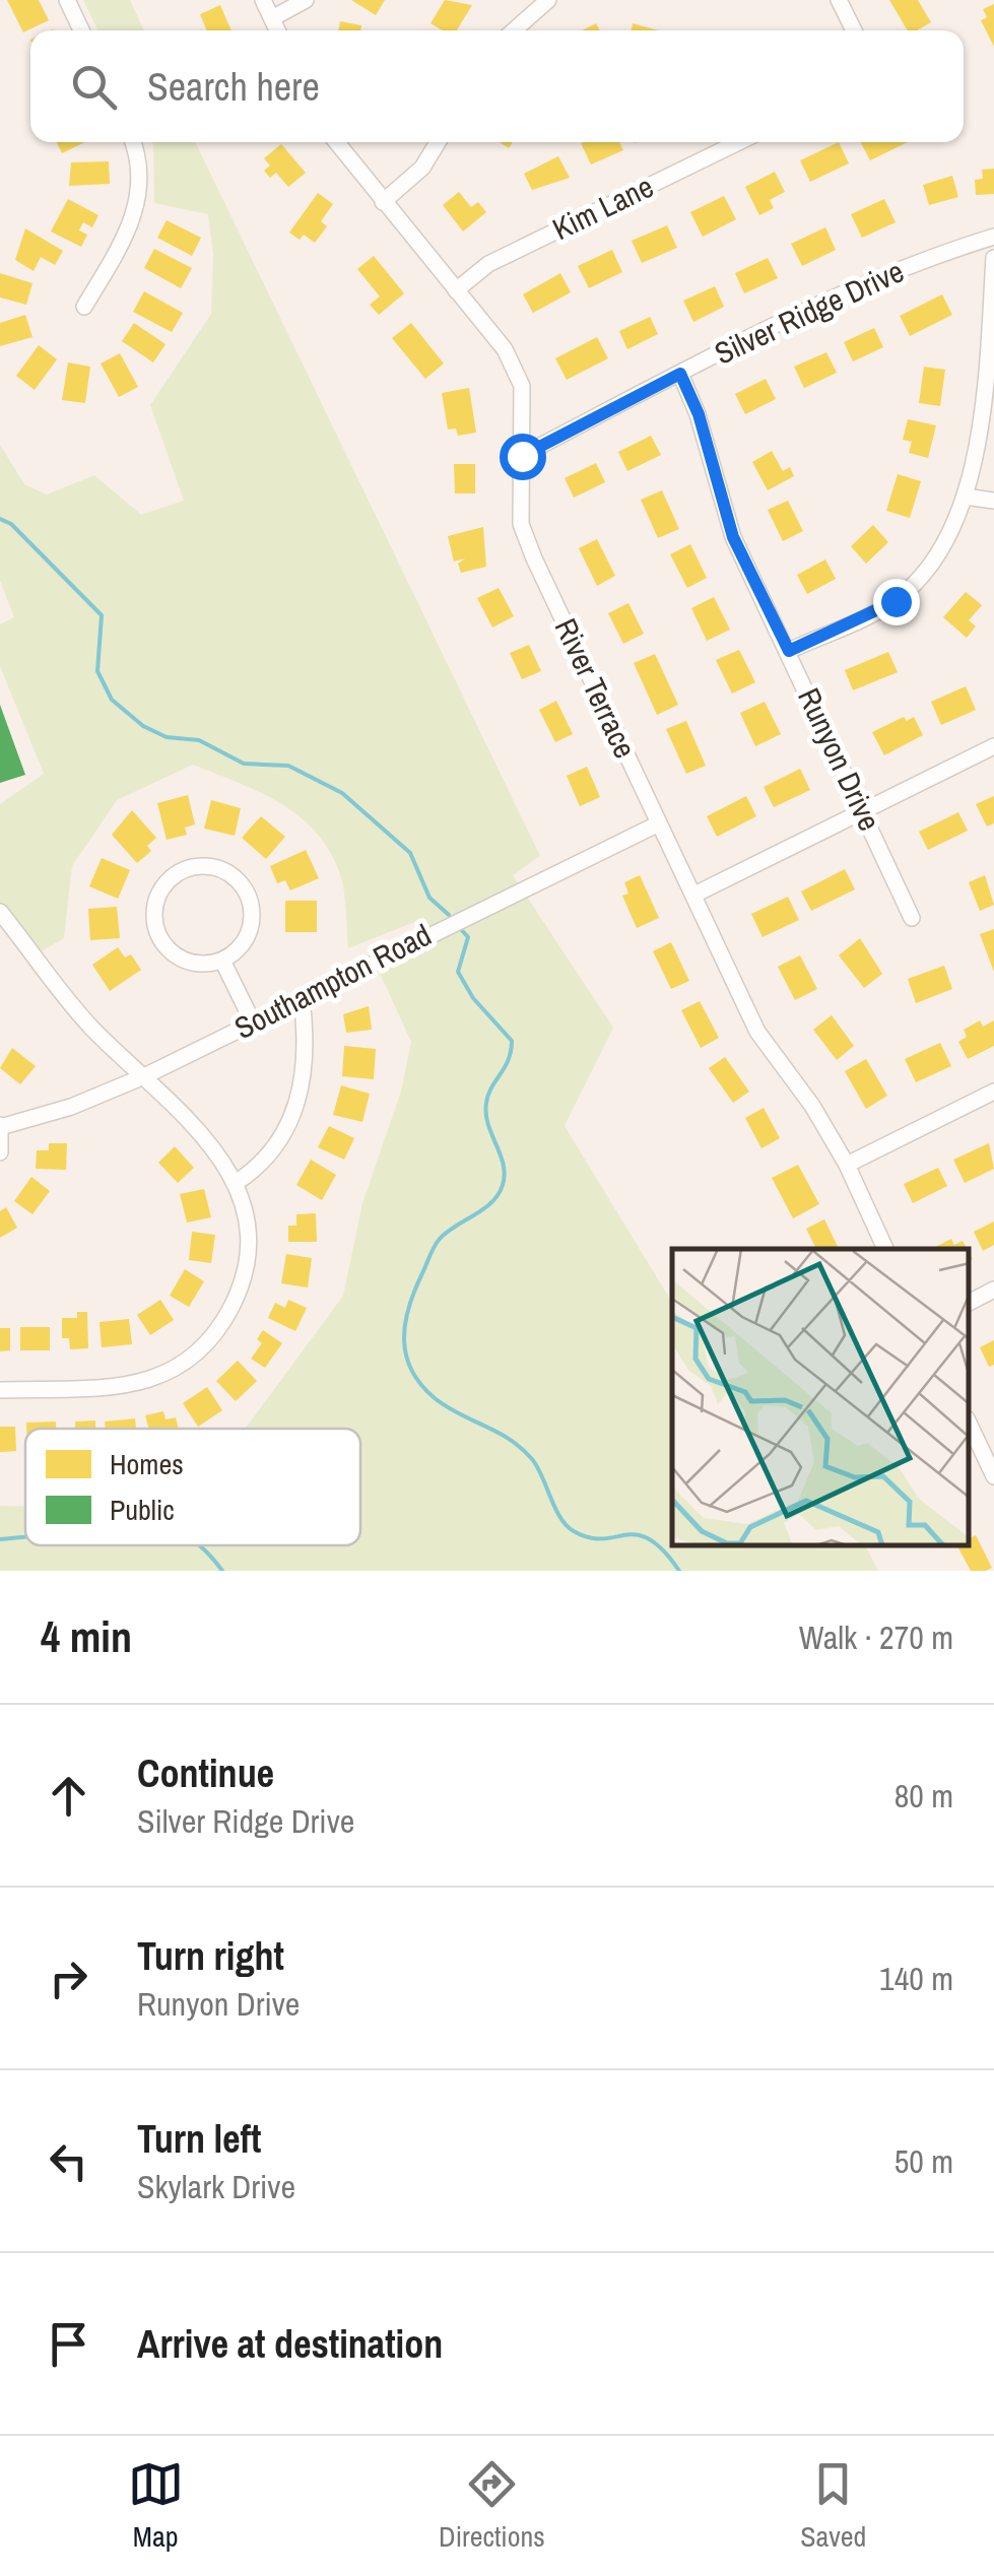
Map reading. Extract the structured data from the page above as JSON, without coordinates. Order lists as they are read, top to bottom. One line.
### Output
{"streets":{"street":["Kim Lane","Silver Ridge Drive","River Terrace","Runyon Drive","Southampton Road"]},"crossings":[["Kim Lane","River Terrace"],["Silver Ridge Drive","River Terrace"],["Silver Ridge Drive","Runyon Drive"],["River Terrace","Southampton Road"]],"legend":["Homes","Public"],"page":{"search":"Search here","heading":["4 min","Walk · 270 m"],"list":[["Continue","Silver Ridge Drive","80 m"],["Turn right","Runyon Drive","140 m"],["Turn left","Skylark Drive","50 m"],"Arrive at destination"],"nav":["Map","Directions","Saved"]}}
